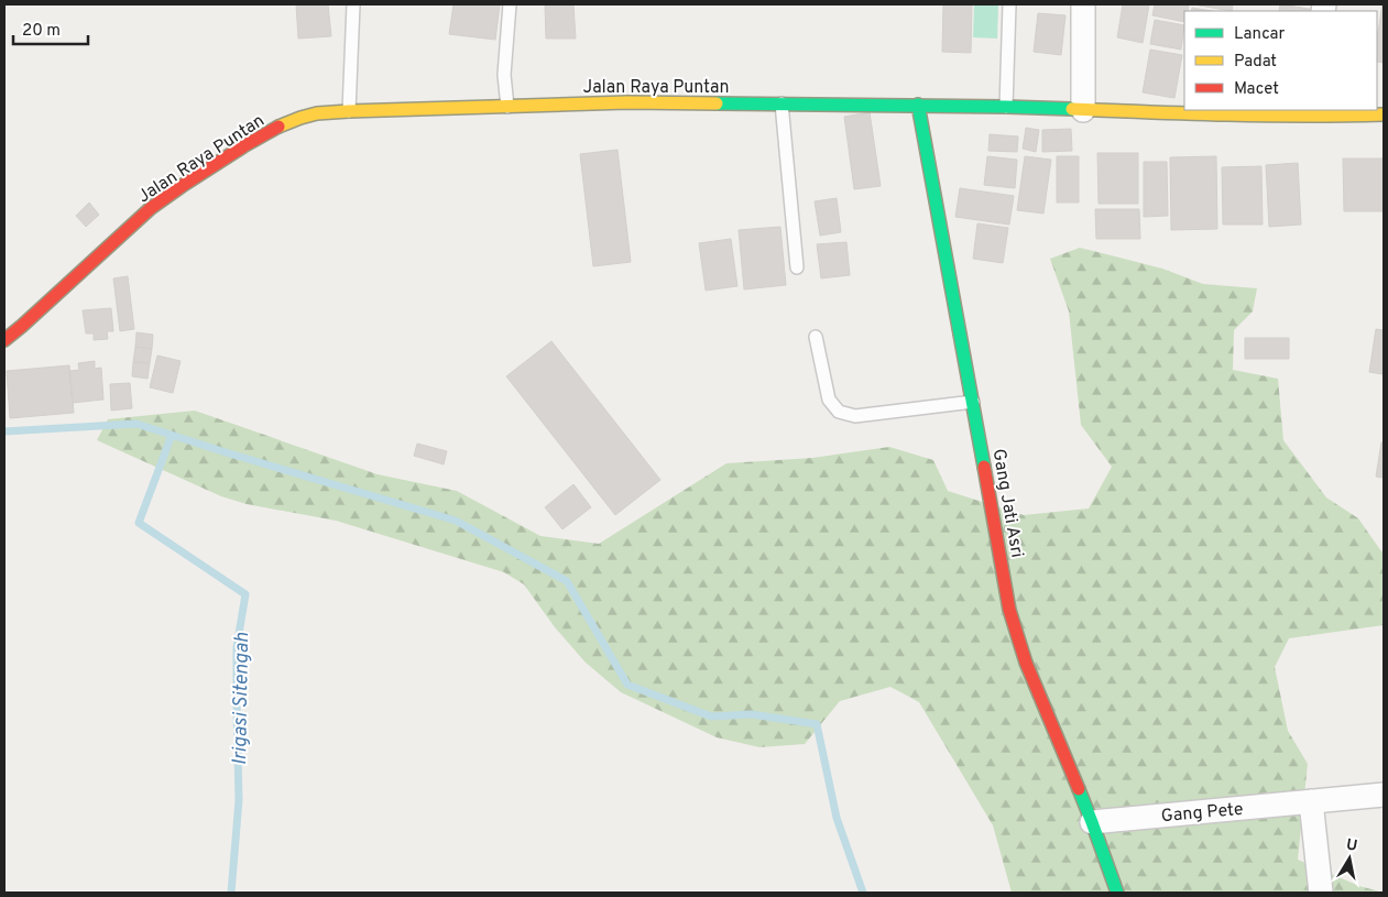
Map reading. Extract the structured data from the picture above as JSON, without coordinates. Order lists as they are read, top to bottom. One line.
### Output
{"streets":{"main road":["Jalan Raya Puntan","Gang Jati Asri"],"street":["Gang Pete"]},"crossings":[["Jalan Raya Puntan","Gang Jati Asri"],["Gang Jati Asri","Gang Pete"]],"water":["Irigasi Sitengah"],"legend":["Lancar","Padat","Macet"],"scale_bar":"20 m","north":"top"}
